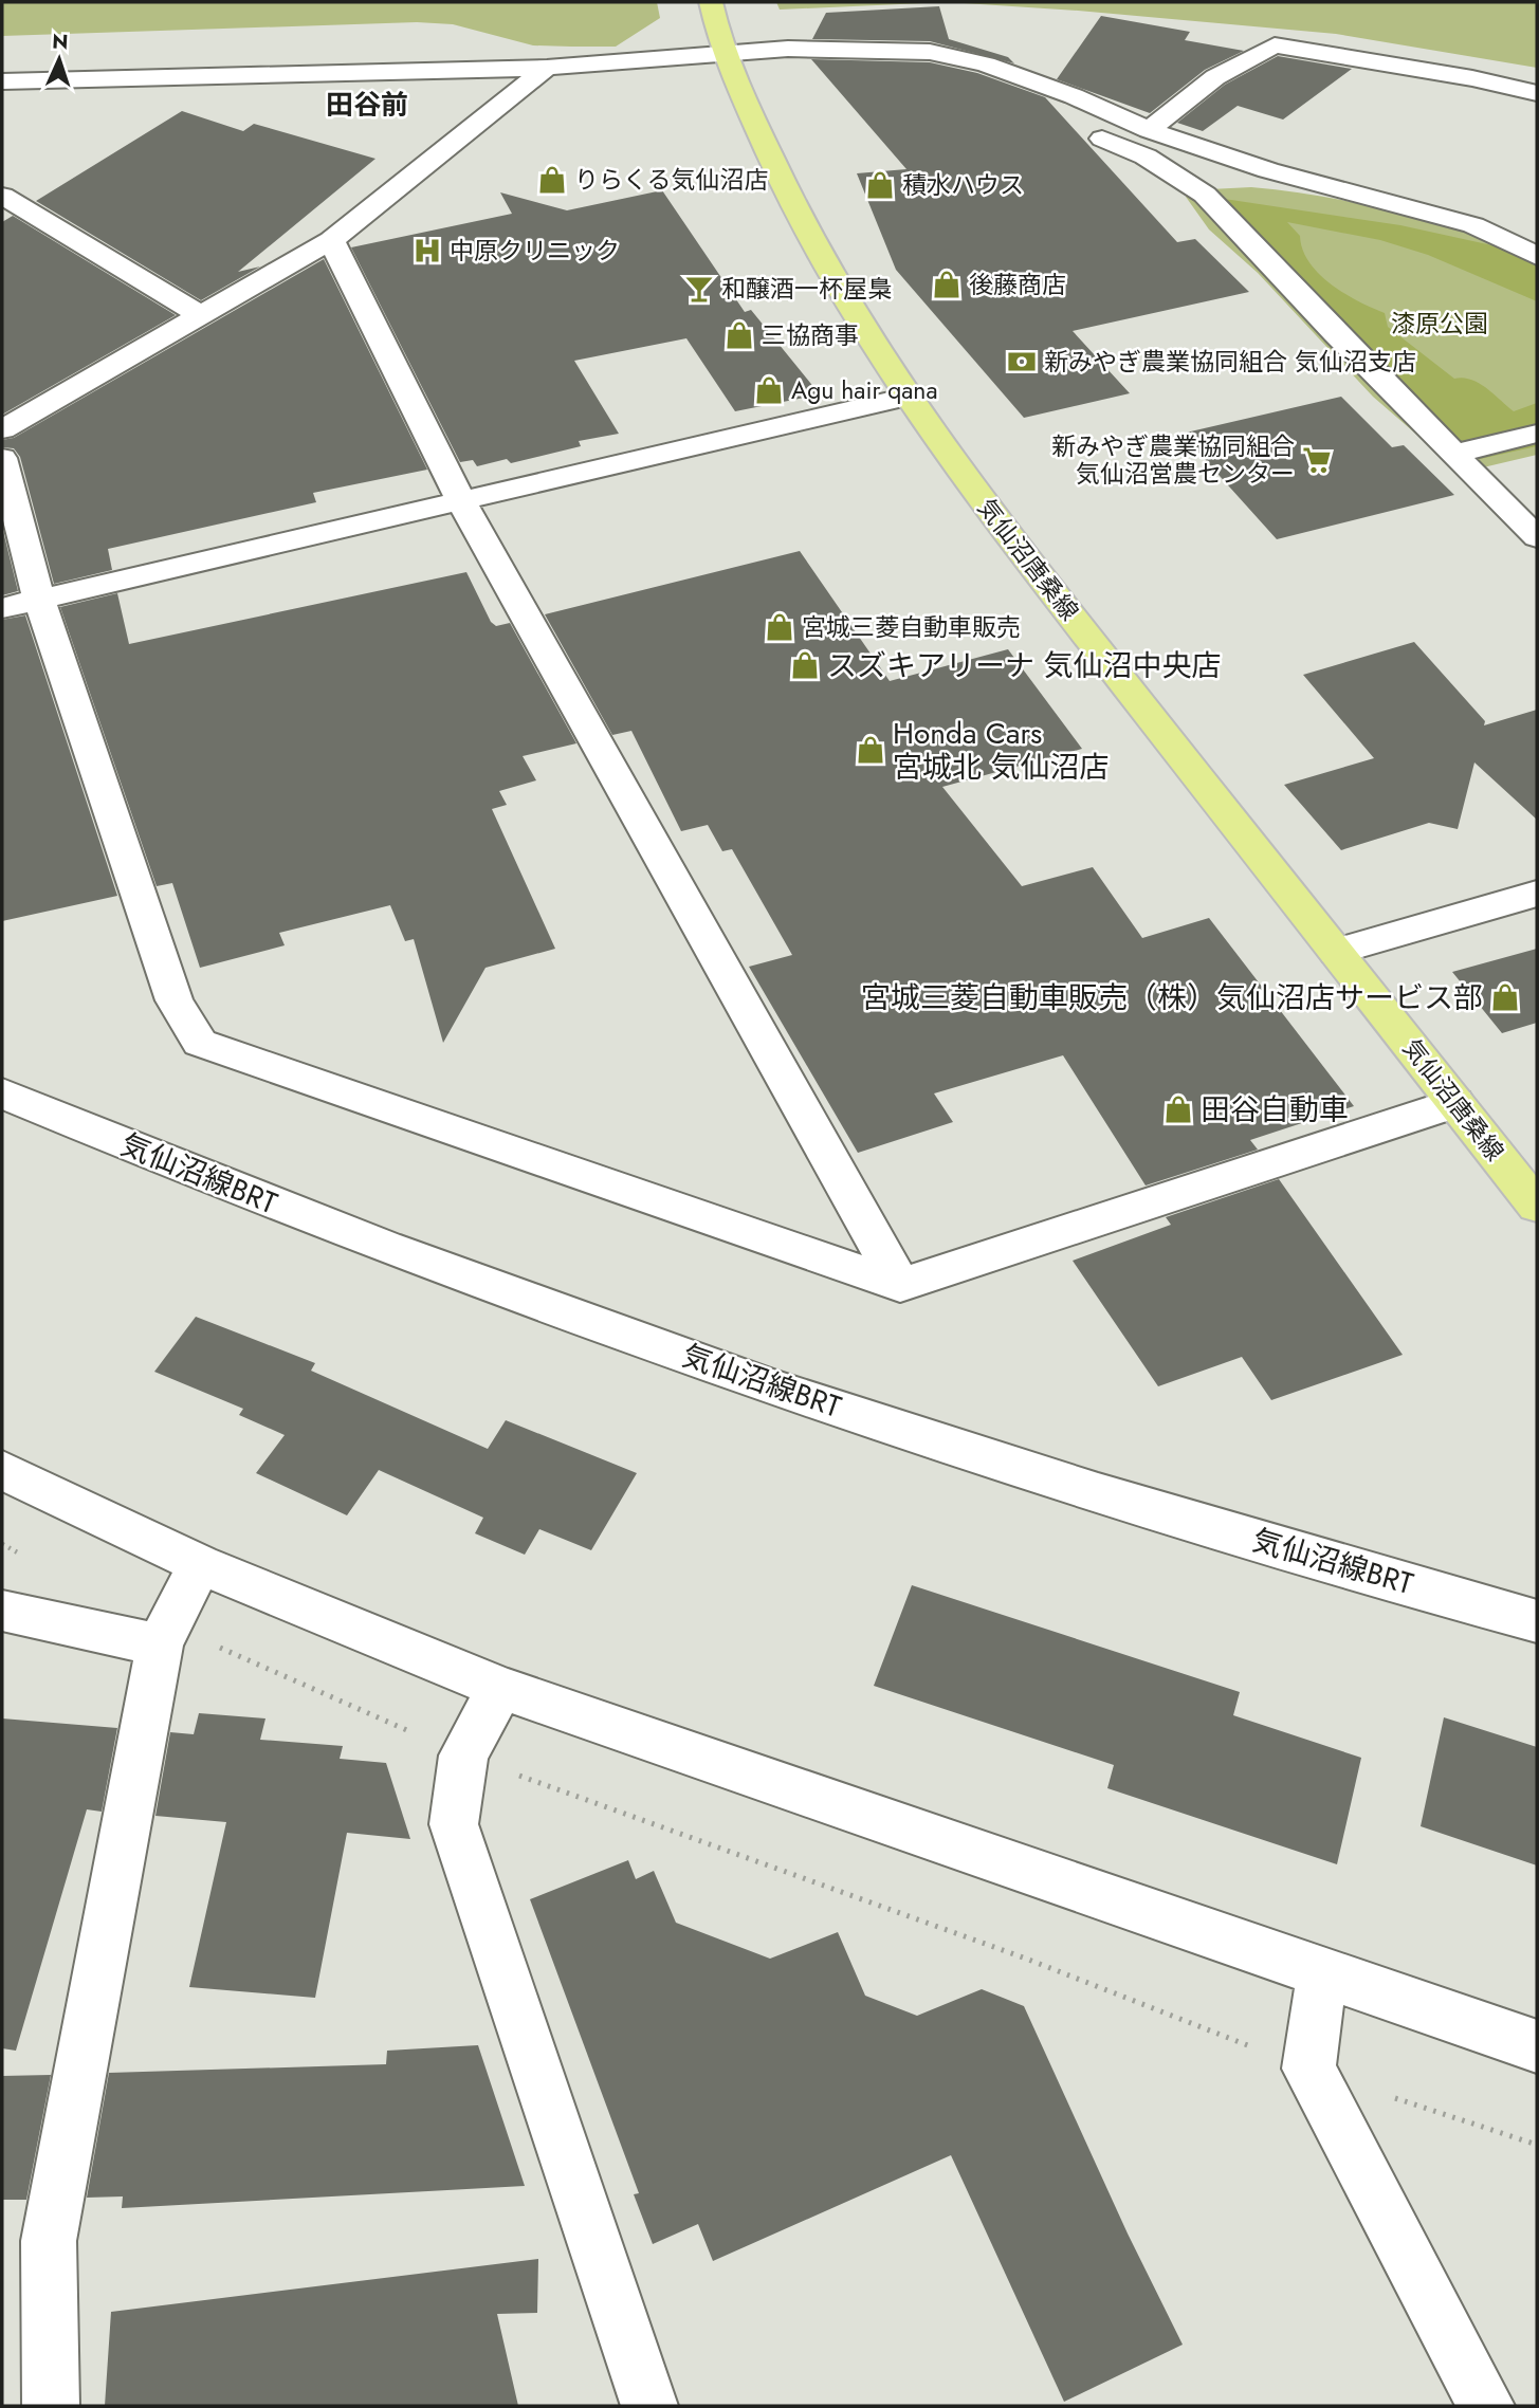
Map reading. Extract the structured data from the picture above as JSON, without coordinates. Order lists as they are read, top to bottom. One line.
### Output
{"streets":{"main road":["気仙沼唐桑線"],"street":["気仙沼線BRT"]},"districts":["田谷前"],"parks":["漆原公園"],"places":{"shop":["りらくる気仙沼店","積水ハウス","後藤商店","三協商事","Agu hair qana","宮城三菱自動車販売","スズキアリーナ 気仙沼中央店","Honda Cars 宮城北 気仙沼店","宮城三菱自動車販売（株）気仙沼店サービス部","田谷自動車"],"hospital":["中原クリニック"],"bar":["和醸酒一杯屋梟"],"bank":["新みやぎ農業協同組合 気仙沼支店"],"supermarket":["新みやぎ農業協同組合 気仙沼営農センター"]},"north":"top"}
